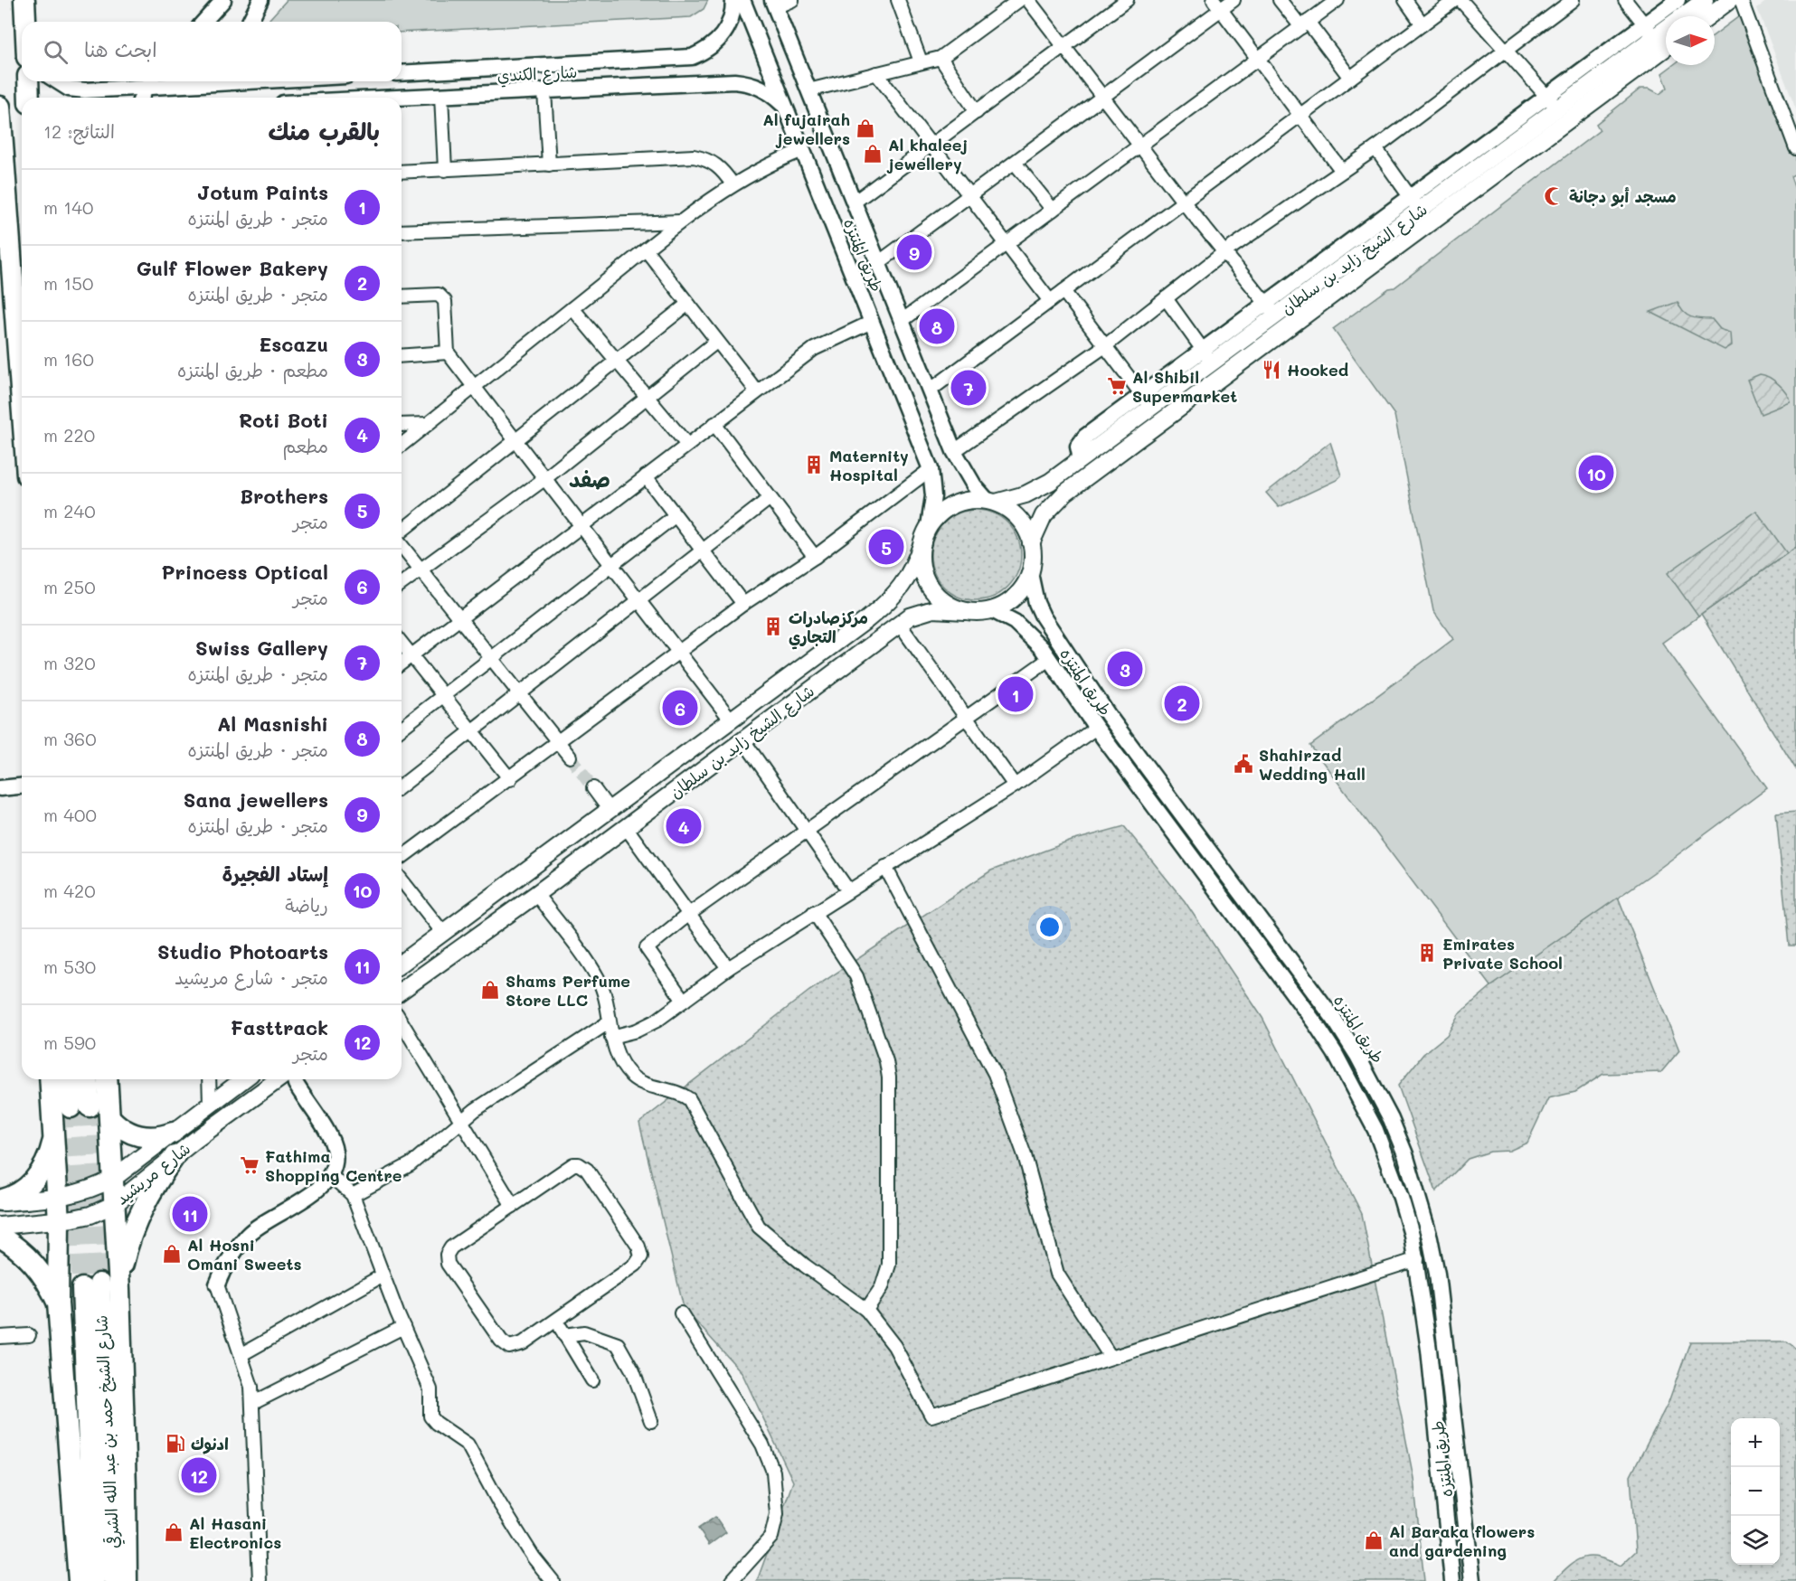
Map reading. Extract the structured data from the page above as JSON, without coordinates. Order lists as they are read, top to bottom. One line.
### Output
{"streets":{"highway":["شارع الشيخ حمد بن عبد الله الشرقي"],"main road":["شارع الشيخ زايد بن سلطان","شارع مريشيد"],"street":["شارع الكندي","طريق المنتزه"]},"crossings":[["شارع الكندي","طريق المنتزه"],["طريق المنتزه","شارع الشيخ زايد بن سلطان"]],"districts":["صفد"],"places":{"shop":["Al fujairah jewellers","Al khaleej jewellery","Shams Perfume Store LLC","Al Hosni Omani Sweets","Al Hasani Electronics","Al Baraka flowers and gardening"],"mosque":["مسجد أبو دجانة"],"restaurant":["Hooked"],"supermarket":["Al Shibil Supermarket","Fathima Shopping Centre"],"building":["Maternity Hospital","مركزصادرات التجاري","Emirates Private School"],"public building":["Shahirzad Wedding Hall"],"fuel station":["ادنوك"]},"north":"right","page":{"search":"ابحث هنا","heading":["بالقرب منك","النتائج: 12"],"list":[{"mark":"1","name":"Jotum Paints","note":"متجر · طريق المنتزه","value":"140 m"},{"mark":"2","name":"Gulf Flower Bakery","note":"متجر · طريق المنتزه","value":"150 m"},{"mark":"3","name":"Escazu","note":"مطعم · طريق المنتزه","value":"160 m"},{"mark":"4","name":"Roti Boti","note":"مطعم","value":"220 m"},{"mark":"5","name":"Brothers","note":"متجر","value":"240 m"},{"mark":"6","name":"Princess Optical","note":"متجر","value":"250 m"},{"mark":"7","name":"Swiss Gallery","note":"متجر · طريق المنتزه","value":"320 m"},{"mark":"8","name":"Al Masnishi","note":"متجر · طريق المنتزه","value":"360 m"},{"mark":"9","name":"Sana jewellers","note":"متجر · طريق المنتزه","value":"400 m"},{"mark":"10","name":"إستاد الفجيرة","note":"رياضة","value":"420 m"},{"mark":"11","name":"Studio Photoarts","note":"متجر · شارع مريشيد","value":"530 m"},{"mark":"12","name":"Fasttrack","note":"متجر","value":"590 m"}],"pins":["9","8","7","10","5","3","1","2","6","4","11","12"],"map_buttons":["+","−"]}}
